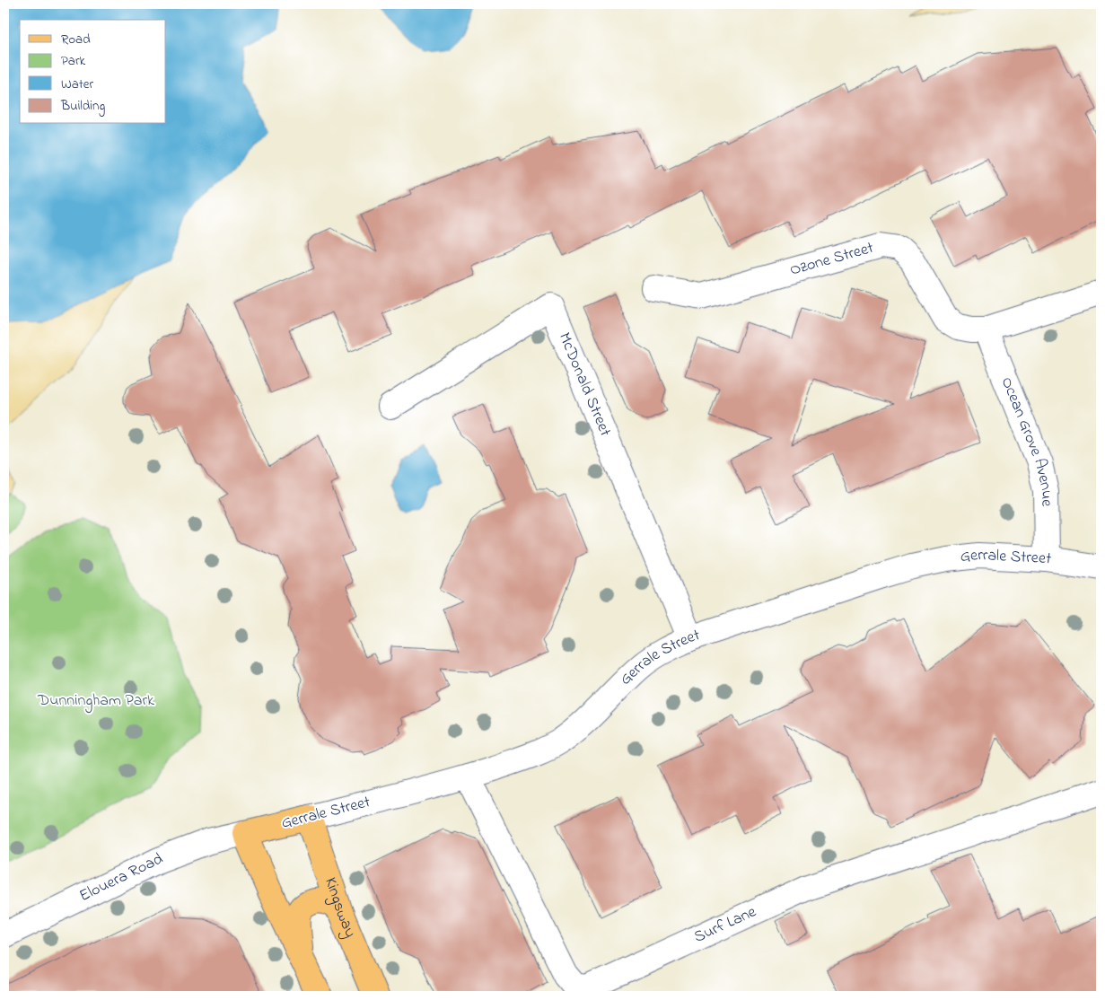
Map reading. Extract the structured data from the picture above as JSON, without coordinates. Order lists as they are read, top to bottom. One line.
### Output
{"streets":{"main road":["Gerrale Street","Kingsway"],"street":["Ozone Street","McDonald Street","Ocean Grove Avenue","Elouera Road","Surf Lane"]},"crossings":[["Ozone Street","Ocean Grove Avenue"],["McDonald Street","Gerrale Street"],["Ocean Grove Avenue","Gerrale Street"],["Gerrale Street","Elouera Road"],["Gerrale Street","Kingsway"],["Gerrale Street","Surf Lane"]],"parks":["Dunningham Park"],"legend":["Road","Park","Water","Building"]}
